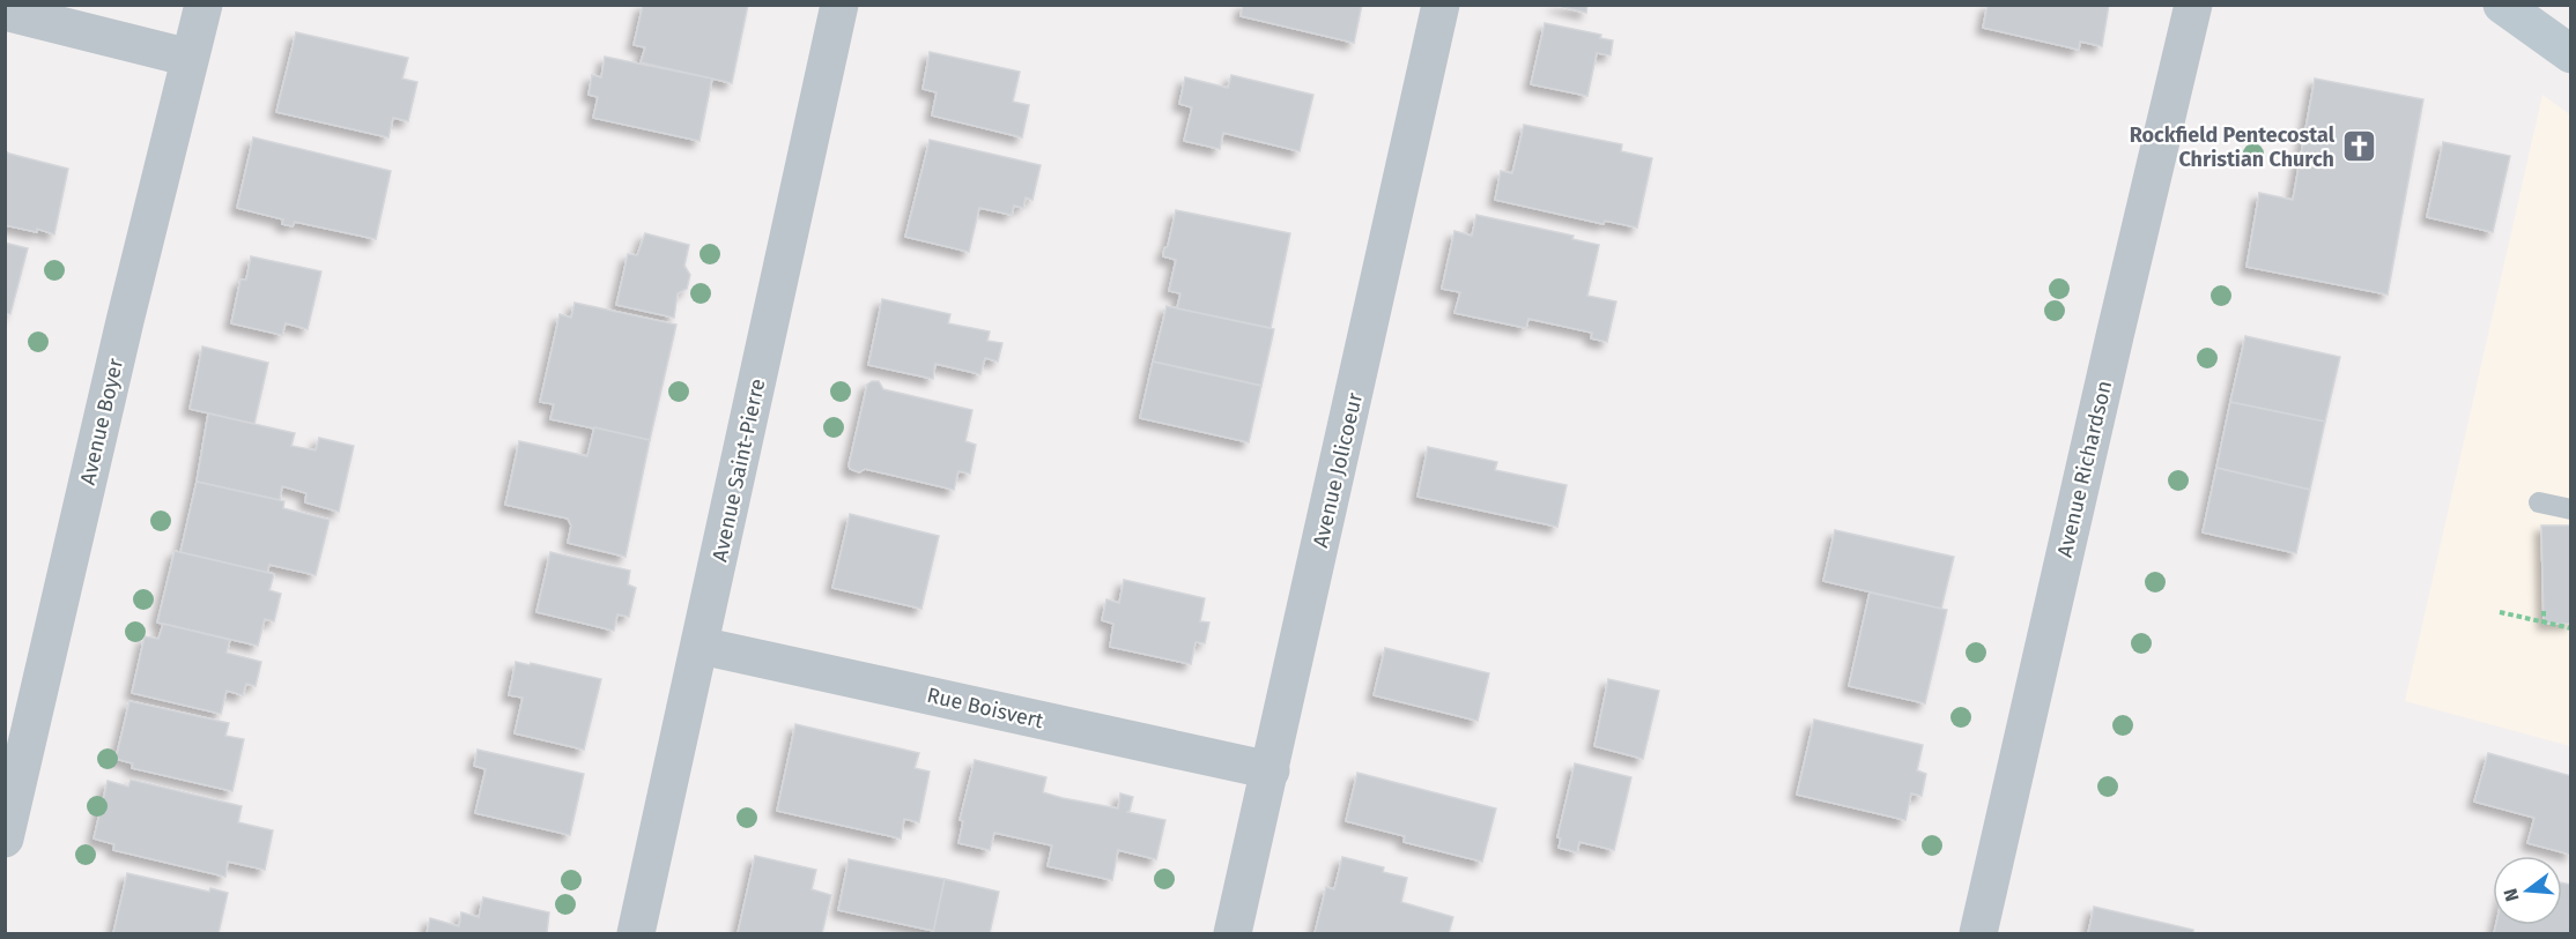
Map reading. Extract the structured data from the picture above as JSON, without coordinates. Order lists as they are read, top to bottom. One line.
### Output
{"streets":{"street":["Avenue Boyer","Avenue Richardson","Avenue Saint-Pierre","Avenue Jolicoeur","Rue Boisvert"]},"crossings":[["Avenue Saint-Pierre","Rue Boisvert"],["Avenue Jolicoeur","Rue Boisvert"]],"places":{"church":["Rockfield Pentecostal Christian Church"]},"north":"left"}
